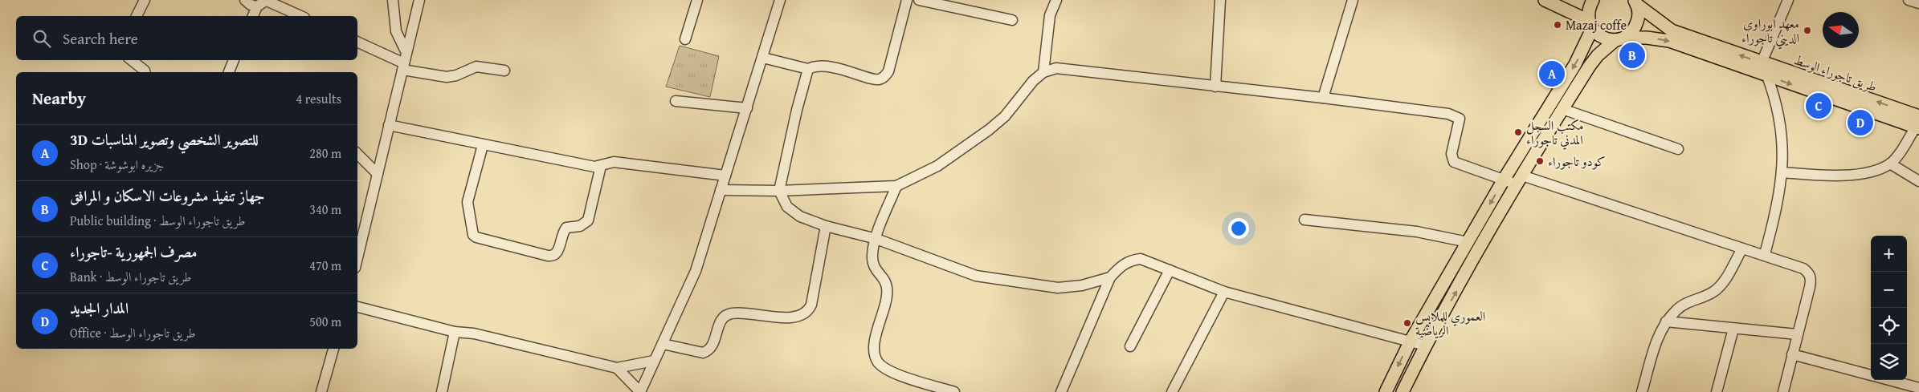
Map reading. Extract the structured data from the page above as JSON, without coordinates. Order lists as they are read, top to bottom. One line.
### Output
{"streets":{"main road":["طريق تاجوراء الوسط"]},"places":["Mazaj coffe","معهد ابوراوي الديني تاجوراء","مكتب السجل المدني تاجوراء","كودو تاجوراء","العموري للملابس الرياضية"],"north":"left","page":{"search":"Search here","pins":["B","A","C","D"],"heading":["Nearby","4 results"],"list":[{"mark":"A","name":"3D للتصوير الشخصي وتصوير المناسبات","note":"Shop · جزيره ابوشوشة","value":"280 m"},{"mark":"B","name":"جهاز تنفيذ مشروعات الاسكان و المرافق","note":"Public building · طريق تاجوراء الوسط","value":"340 m"},{"mark":"C","name":"مصرف الجمهورية -تاجوراء","note":"Bank · طريق تاجوراء الوسط","value":"470 m"},{"mark":"D","name":"المدار الجديد","note":"Office · طريق تاجوراء الوسط","value":"500 m"}],"map_buttons":["+","−"]}}
